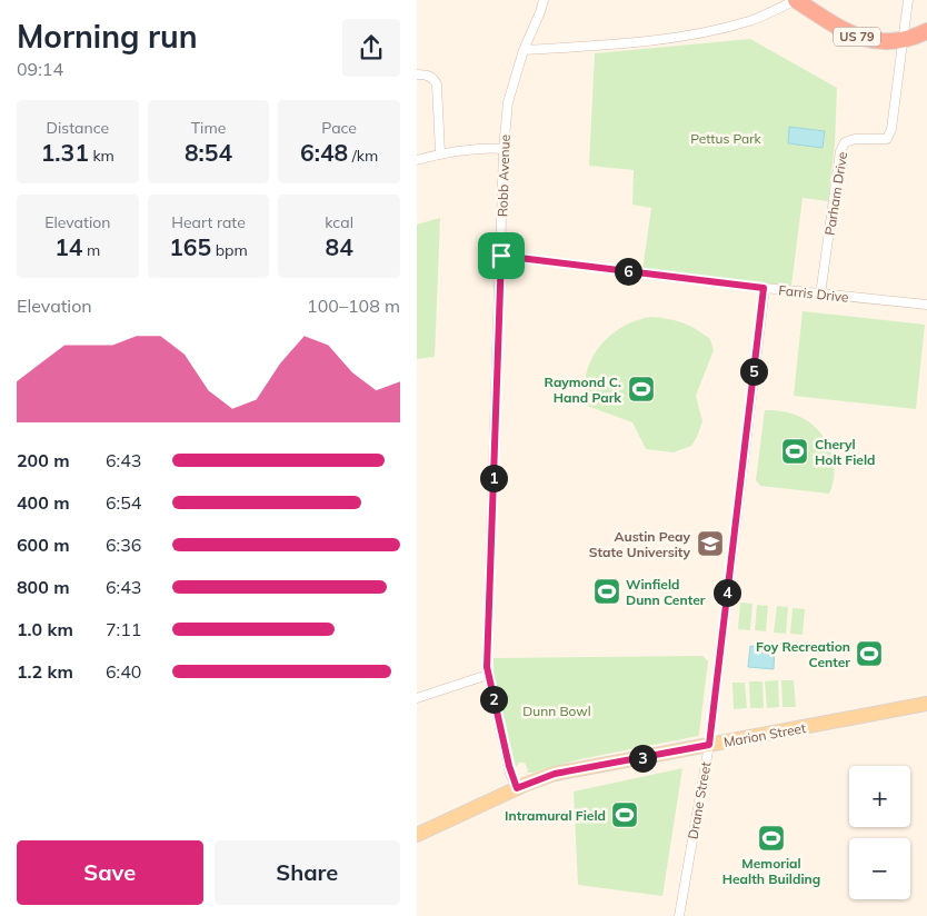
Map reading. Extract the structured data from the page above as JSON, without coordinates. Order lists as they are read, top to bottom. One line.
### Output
{"streets":{"highway":["US 79"],"main road":["Marion Street"],"street":["Robb Avenue","Parham Drive","Farris Drive","Drane Street"]},"crossings":[["US 79","Parham Drive"],["Robb Avenue","Farris Drive"],["Robb Avenue","Marion Street"],["Parham Drive","Farris Drive"],["Farris Drive","Drane Street"],["Marion Street","Drane Street"]],"parks":["Pettus Park","Dunn Bowl"],"places":{"sports":["Raymond C. Hand Park","Cheryl Holt Field","Winfield Dunn Center","Foy Recreation Center","Intramural Field","Memorial Health Building"],"school or university":["Austin Peay State University"]},"page":{"heading":["Morning run","09:14"],"stats":[["Distance","1.31 km"],["Time","8:54"],["Pace","6:48 /km"],["Elevation","14 m"],["Heart rate","165 bpm"],["kcal","84"]],"pins":["6","5","1","4","2","3"],"chart":["Elevation","100–108 m"],"list":[{"name":"200 m","note":"6:43"},{"name":"400 m","note":"6:54"},{"name":"600 m","note":"6:36"},{"name":"800 m","note":"6:43"},{"name":"1.0 km","note":"7:11"},{"name":"1.2 km","note":"6:40"}],"map_buttons":["+","−"],"buttons":["Save","Share"]}}
